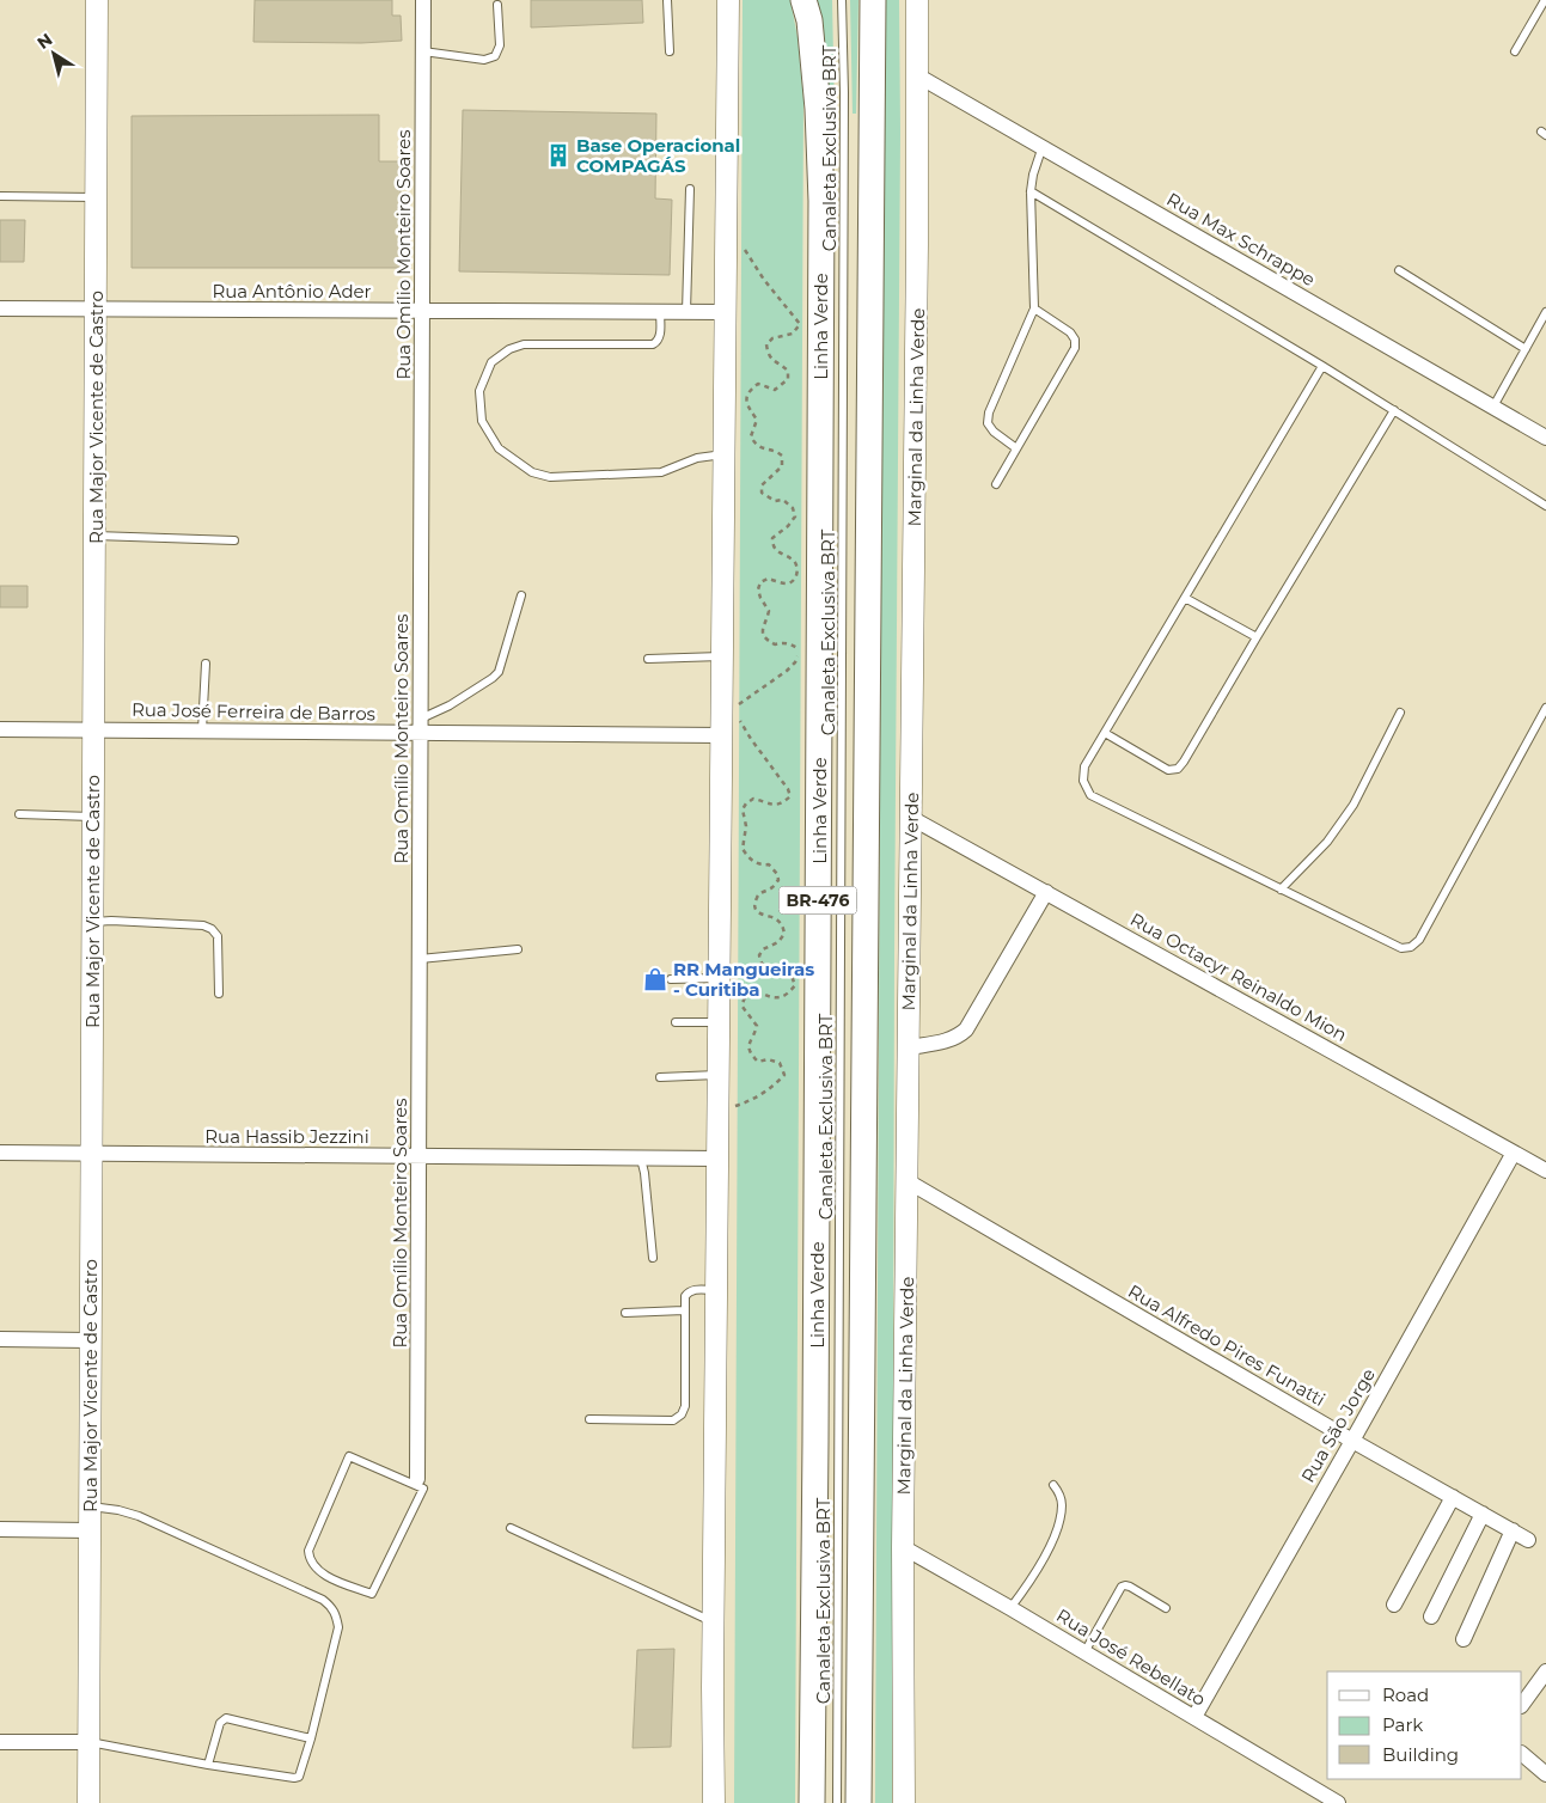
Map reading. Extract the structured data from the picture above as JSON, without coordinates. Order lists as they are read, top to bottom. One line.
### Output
{"streets":{"highway":["Linha Verde","BR-476"],"main road":["Rua Major Vicente de Castro","Marginal da Linha Verde"],"street":["Rua Max Schrappe","Rua Omílio Monteiro Soares","Rua Antônio Ader","Rua José Ferreira de Barros","Rua Octacyr Reinaldo Mion","Rua Hassib Jezzini","Rua Alfredo Pires Funatti","Rua São Jorge","Rua José Rebellato"],"lane":["Canaleta Exclusiva BRT"]},"crossings":[["Rua Max Schrappe","Marginal da Linha Verde"],["Rua Omílio Monteiro Soares","Rua Antônio Ader"],["Rua Omílio Monteiro Soares","Rua José Ferreira de Barros"],["Rua Omílio Monteiro Soares","Rua Hassib Jezzini"],["Rua Antônio Ader","Rua Major Vicente de Castro"],["Rua Major Vicente de Castro","Rua José Ferreira de Barros"],["Rua Major Vicente de Castro","Rua Hassib Jezzini"],["Marginal da Linha Verde","Rua Octacyr Reinaldo Mion"],["Marginal da Linha Verde","Rua Alfredo Pires Funatti"],["Marginal da Linha Verde","Rua José Rebellato"],["Rua Octacyr Reinaldo Mion","Rua São Jorge"],["Rua Alfredo Pires Funatti","Rua São Jorge"],["Rua São Jorge","Rua José Rebellato"]],"places":{"building":["Base Operacional COMPAGÁS"],"shop":["RR Mangueiras - Curitiba"]},"legend":["Road","Park","Building"],"north":"top left"}
